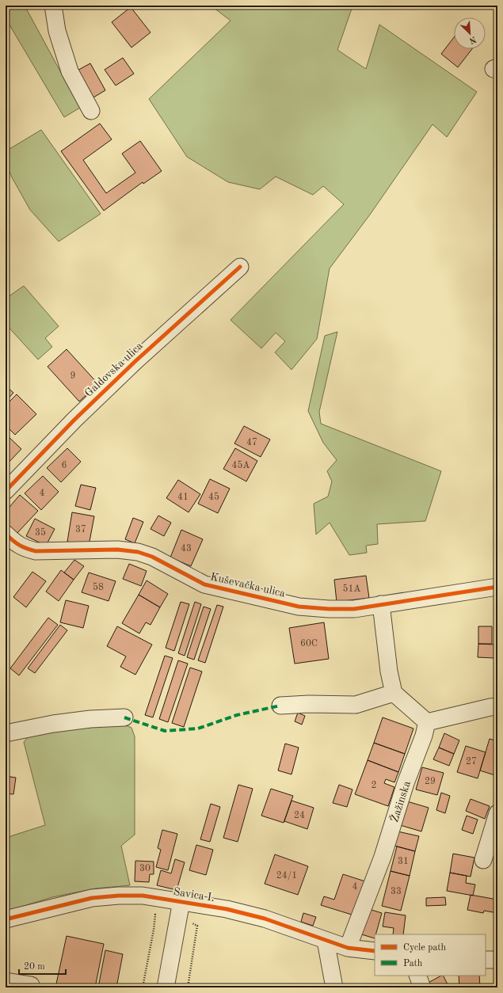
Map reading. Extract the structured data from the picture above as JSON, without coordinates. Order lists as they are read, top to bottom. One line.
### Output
{"streets":{"street":["Galdovska ulica","Kuševačka ulica","Žažinska","Savica I."]},"crossings":[["Žažinska","Savica I."]],"house_numbers":["9","47","6","45A","4","41","45","37","35","43","58","51A","60C","27","29","2","24","31","30","24/1","4","33"],"legend":["Cycle path","Path"],"scale_bar":"20 m","north":"bottom right"}
